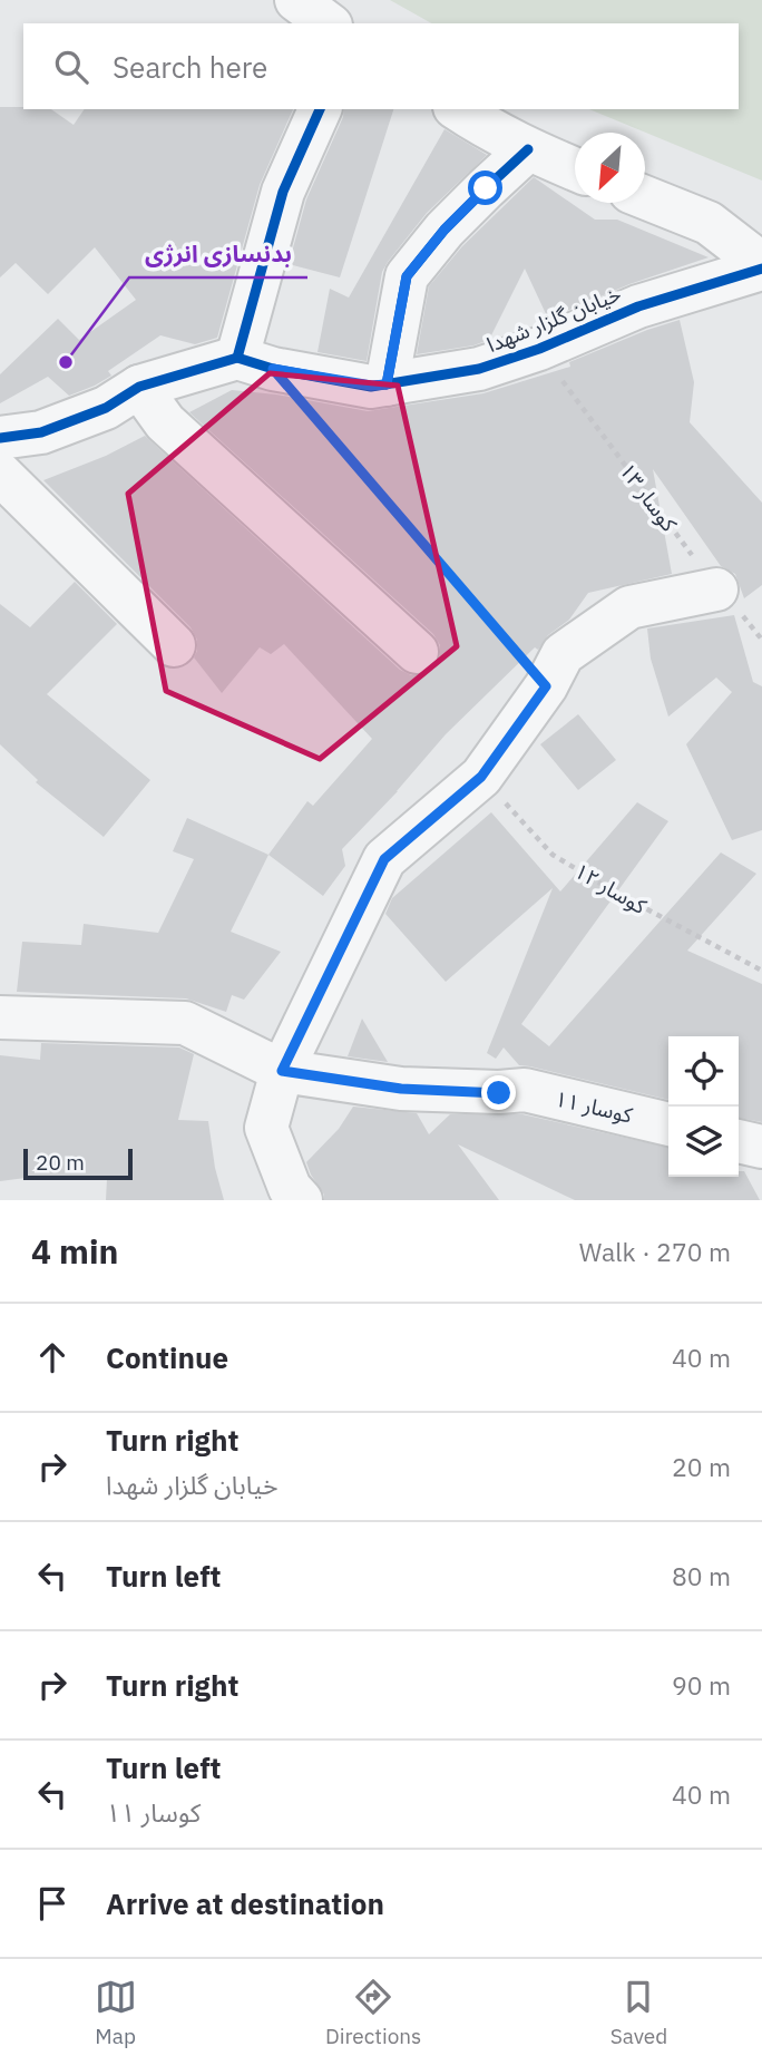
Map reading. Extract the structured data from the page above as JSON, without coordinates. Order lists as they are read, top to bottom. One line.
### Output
{"streets":{"street":["خیابان گلزار شهدا","کوسار ۱۱"],"path":["کوسار ۱۳","کوسار ۱۲"]},"crossings":[["خیابان گلزار شهدا","کوسار ۱۳"]],"places":["بدنسازی انرژی"],"scale_bar":"20 m","north":"bottom left","page":{"search":"Search here","scale":"20 m","heading":["4 min","Walk · 270 m"],"list":[["Continue","40 m"],["Turn right","خیابان گلزار شهدا","20 m"],["Turn left","80 m"],["Turn right","90 m"],["Turn left","کوسار ۱۱","40 m"],"Arrive at destination"],"nav":["Map","Directions","Saved"]}}
